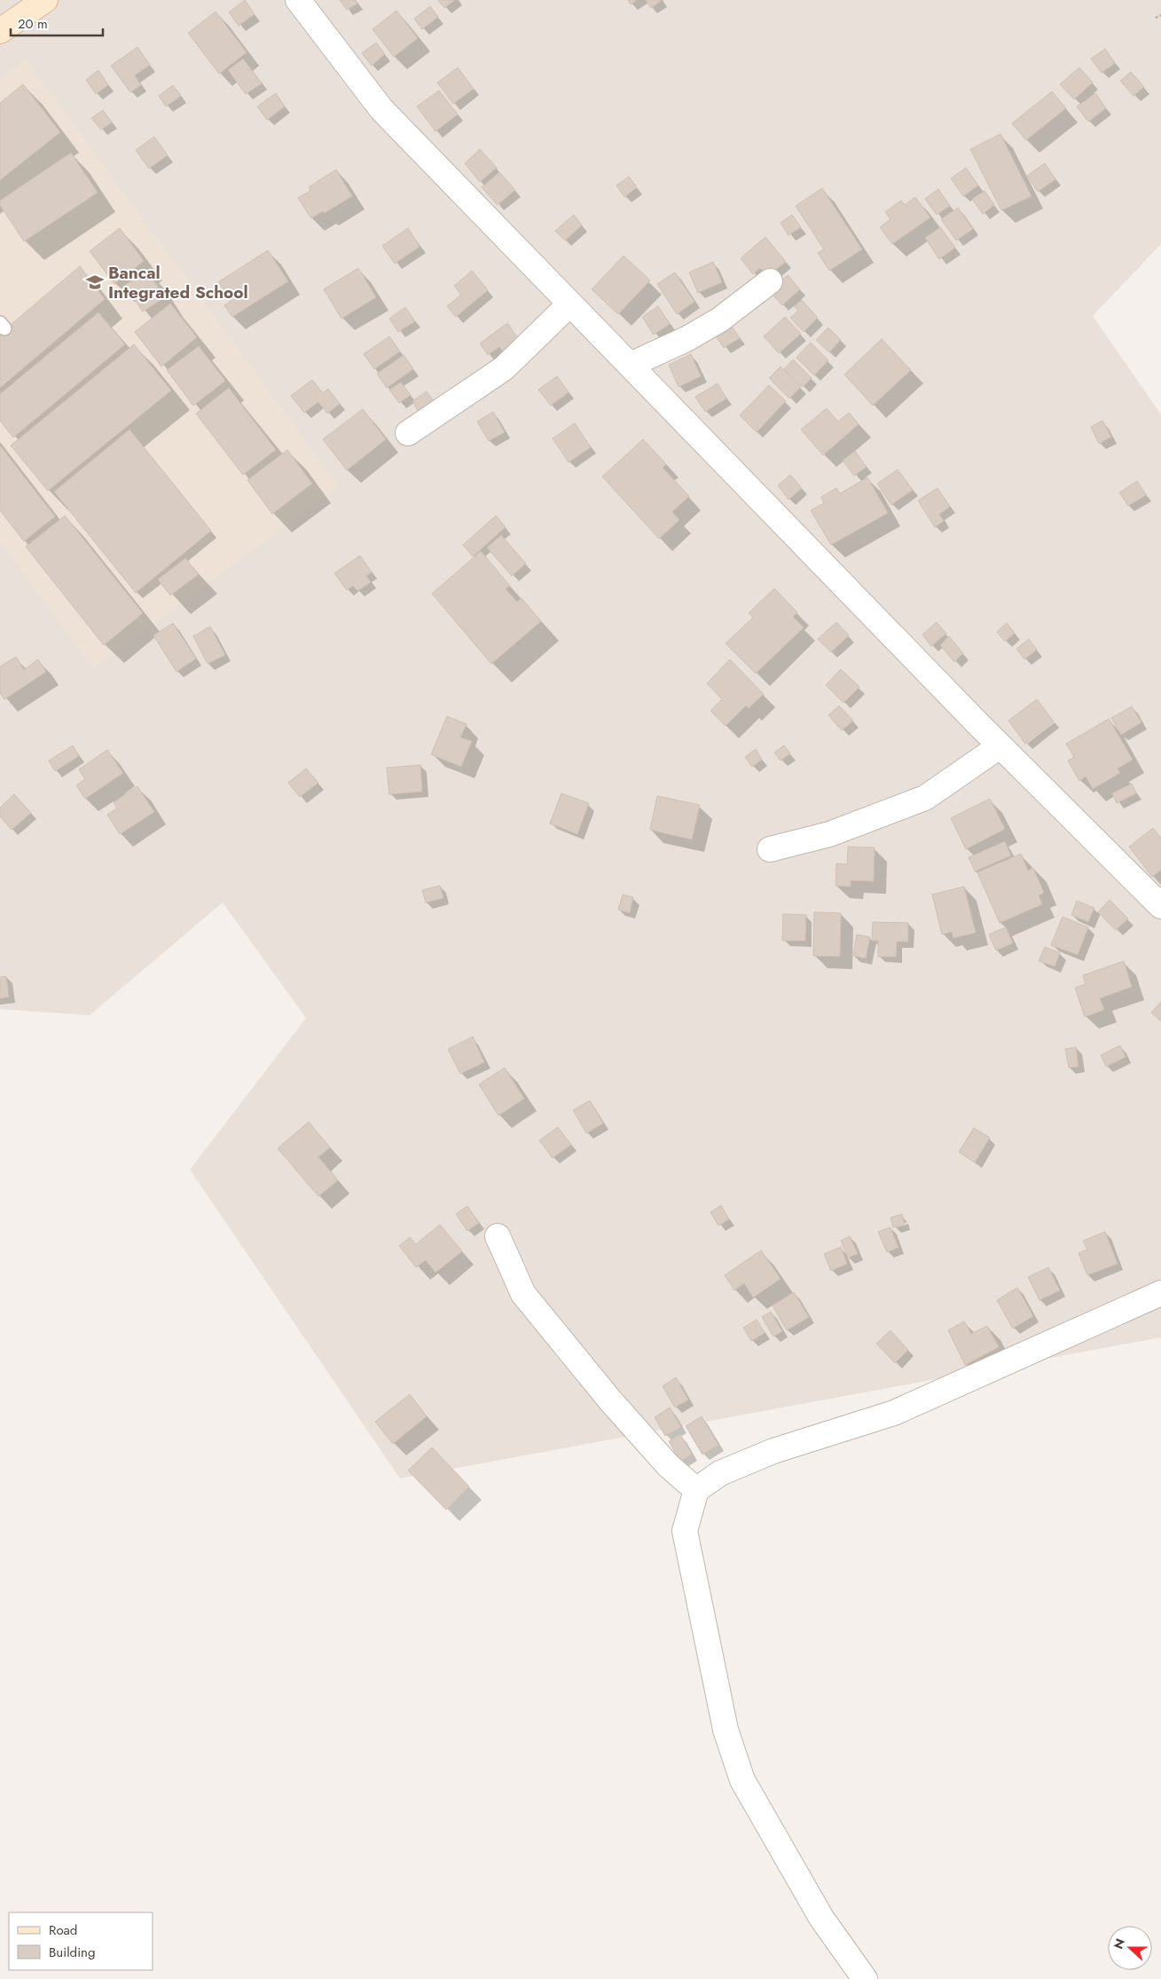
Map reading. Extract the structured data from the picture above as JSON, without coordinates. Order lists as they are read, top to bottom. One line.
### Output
{"places":{"school or university":["Bancal Integrated School"]},"legend":["Road","Building"],"scale_bar":"20 m","north":"left"}
